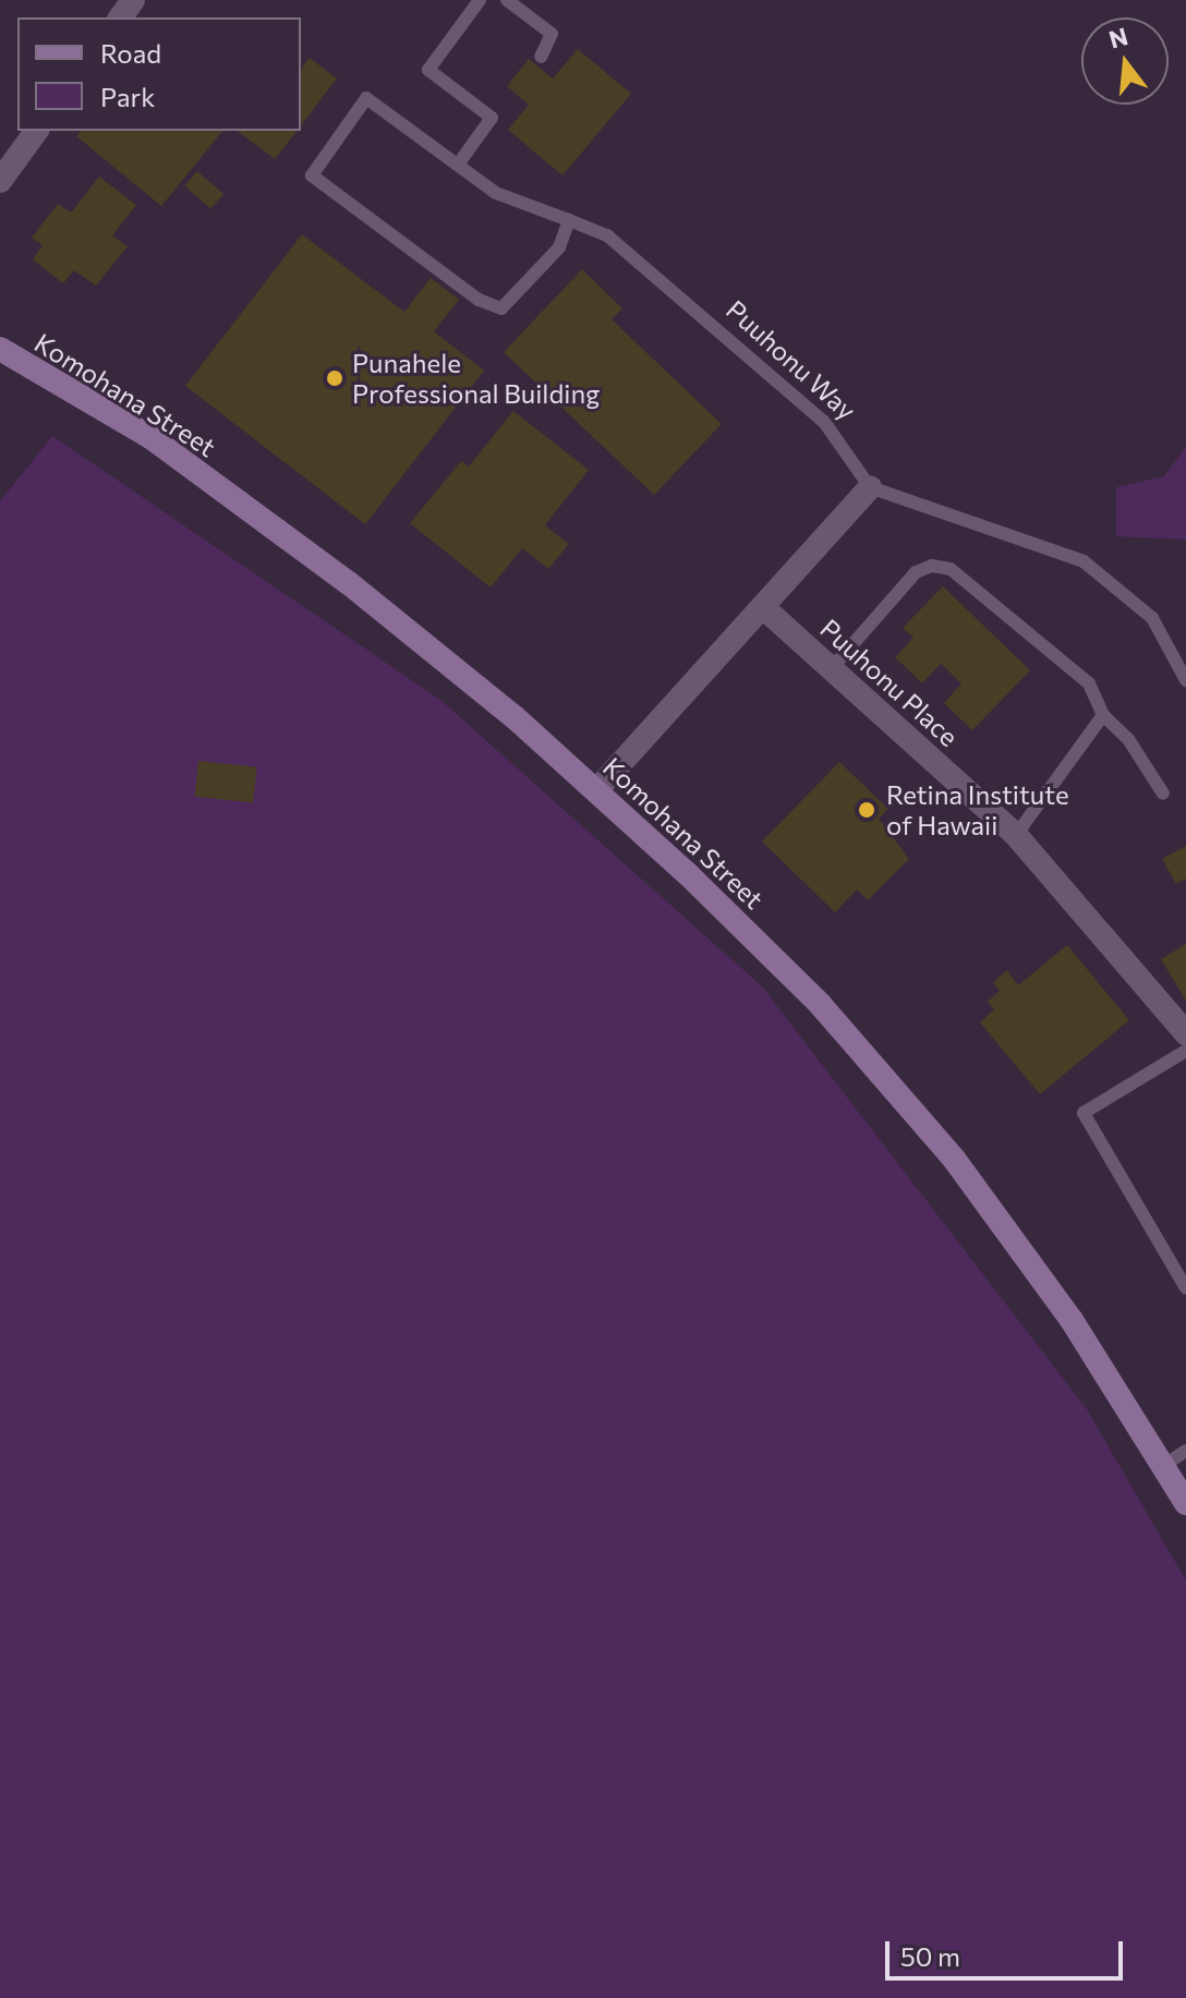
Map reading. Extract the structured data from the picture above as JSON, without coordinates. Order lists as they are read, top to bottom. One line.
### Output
{"streets":{"main road":["Komohana Street"],"street":["Puuhonu Place"],"lane":["Puuhonu Way"]},"places":["Punahele Professional Building","Retina Institute of Hawaii"],"legend":["Road","Park"],"scale_bar":"50 m","north":"top"}
